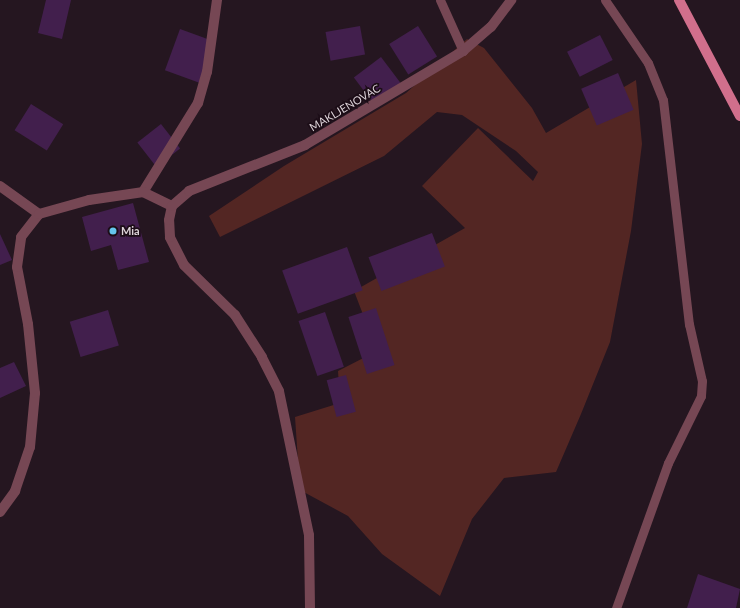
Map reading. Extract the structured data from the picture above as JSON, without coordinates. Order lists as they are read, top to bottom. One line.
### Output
{"streets":{"street":["MAKLJENOVAC"]},"places":["Mia"]}
